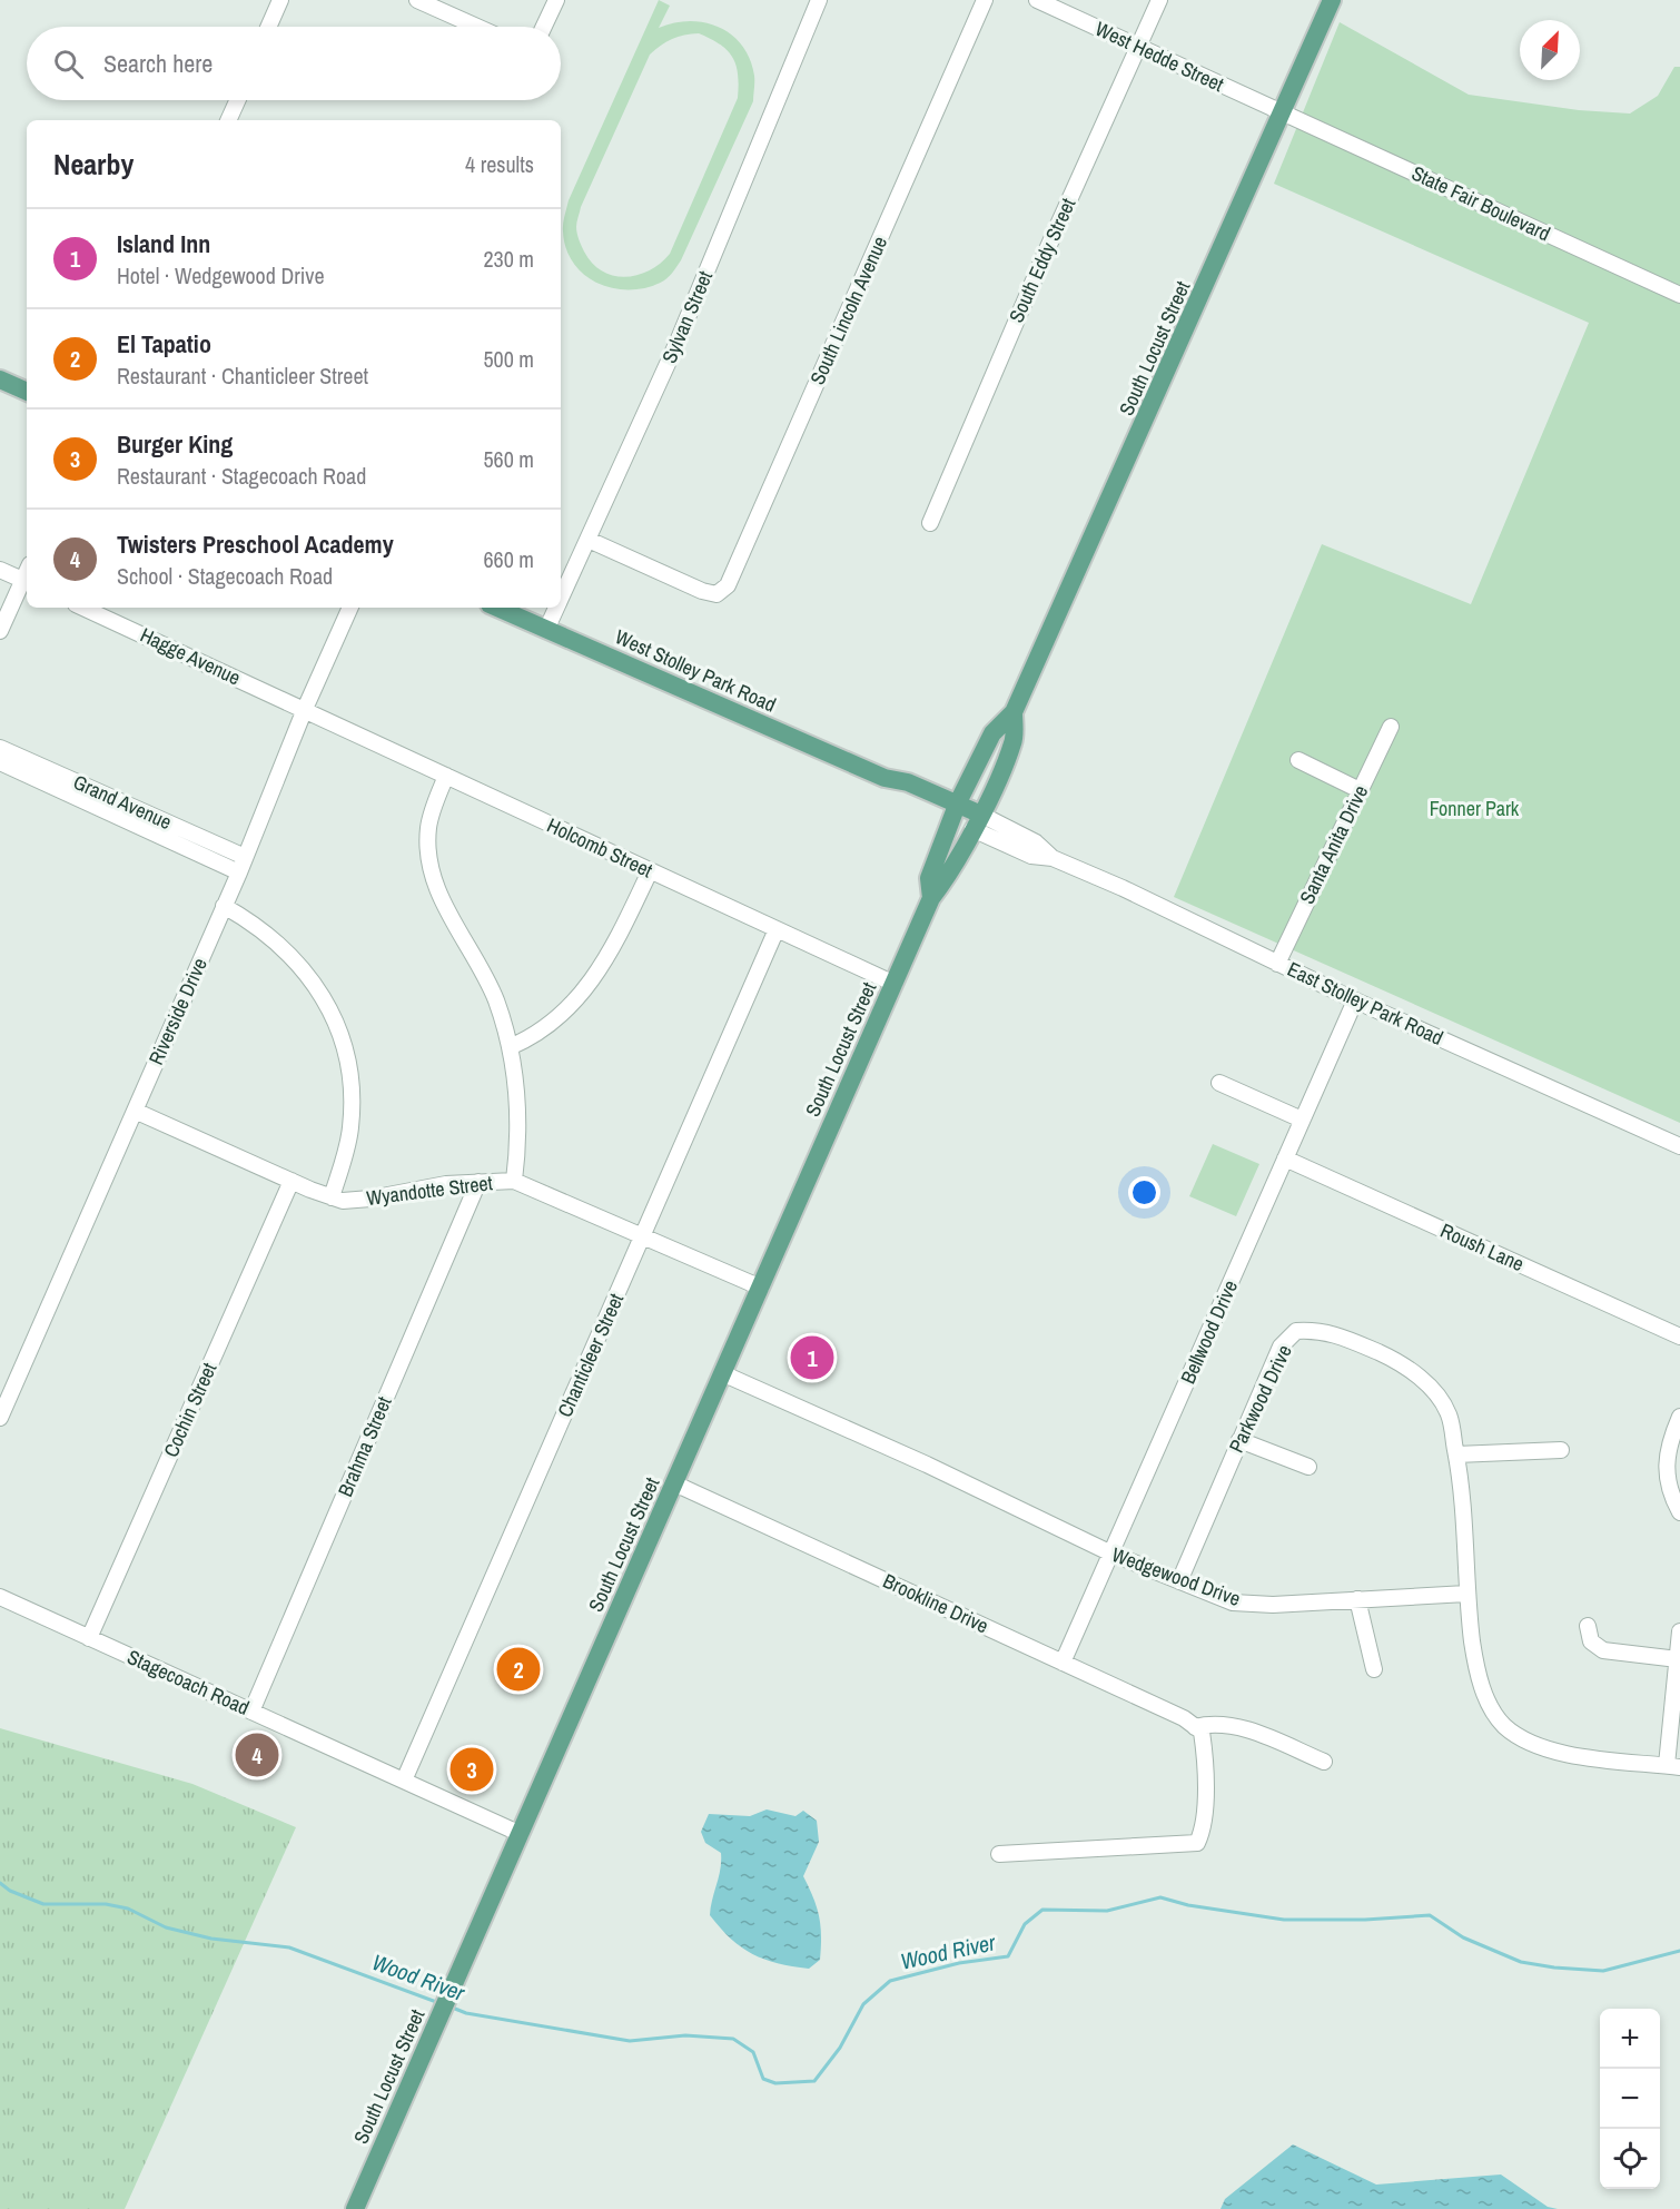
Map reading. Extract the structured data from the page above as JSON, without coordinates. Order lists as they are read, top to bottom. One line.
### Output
{"streets":{"main road":["South Locust Street","West Stolley Park Road"],"street":["West Hedde Street","State Fair Boulevard","South Eddy Street","South Lincoln Avenue","Sylvan Street","Hagge Avenue","Grand Avenue","Santa Anita Drive","Holcomb Street","East Stolley Park Road","Riverside Drive","Wyandotte Street","Roush Lane","Bellwood Drive","Chanticleer Street","Parkwood Drive","Cochin Street","Brahma Street","Wedgewood Drive","Brookline Drive","Stagecoach Road"]},"crossings":[["West Hedde Street","State Fair Boulevard"],["West Hedde Street","South Eddy Street"],["West Hedde Street","South Locust Street"],["State Fair Boulevard","South Locust Street"],["South Lincoln Avenue","Sylvan Street"],["Sylvan Street","West Stolley Park Road"],["South Locust Street","West Stolley Park Road"],["South Locust Street","Holcomb Street"],["South Locust Street","East Stolley Park Road"],["South Locust Street","Wyandotte Street"],["South Locust Street","Wedgewood Drive"],["South Locust Street","Brookline Drive"],["South Locust Street","Stagecoach Road"],["Hagge Avenue","Holcomb Street"],["Hagge Avenue","Riverside Drive"],["West Stolley Park Road","East Stolley Park Road"],["Grand Avenue","Riverside Drive"],["Santa Anita Drive","East Stolley Park Road"],["Holcomb Street","Riverside Drive"],["Holcomb Street","Chanticleer Street"],["East Stolley Park Road","Bellwood Drive"],["Riverside Drive","Wyandotte Street"],["Wyandotte Street","Chanticleer Street"],["Wyandotte Street","Cochin Street"],["Wyandotte Street","Brahma Street"],["Roush Lane","Bellwood Drive"],["Bellwood Drive","Wedgewood Drive"],["Bellwood Drive","Brookline Drive"],["Chanticleer Street","Stagecoach Road"],["Parkwood Drive","Wedgewood Drive"],["Cochin Street","Stagecoach Road"],["Brahma Street","Stagecoach Road"]],"water":["Wood River"],"parks":["Fonner Park"],"north":"top right","page":{"search":"Search here","heading":["Nearby","4 results"],"list":[{"mark":"1","name":"Island Inn","note":"Hotel · Wedgewood Drive","value":"230 m"},{"mark":"2","name":"El Tapatio","note":"Restaurant · Chanticleer Street","value":"500 m"},{"mark":"3","name":"Burger King","note":"Restaurant · Stagecoach Road","value":"560 m"},{"mark":"4","name":"Twisters Preschool Academy","note":"School · Stagecoach Road","value":"660 m"}],"pins":["1","2","4","3"],"map_buttons":["+","−"]}}
